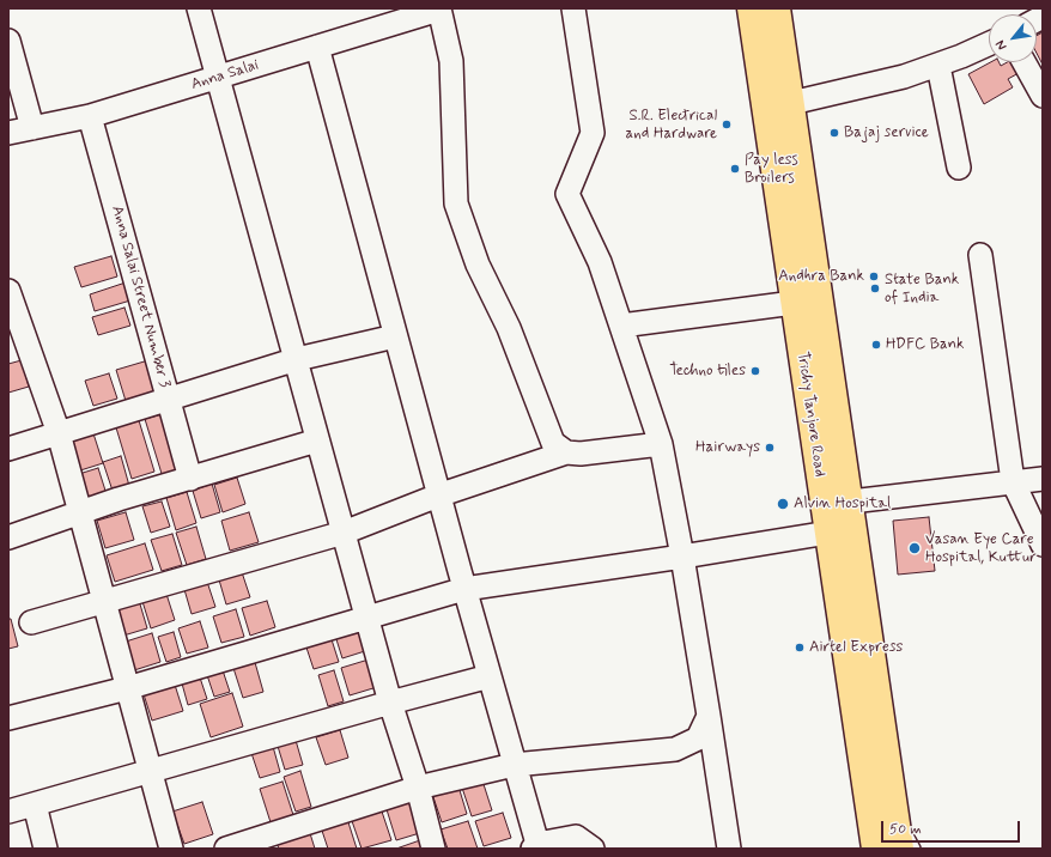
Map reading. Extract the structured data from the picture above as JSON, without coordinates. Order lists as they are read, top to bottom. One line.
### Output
{"streets":{"highway":["Trichy Tanjore Road"],"street":["Anna Salai","Anna Salai Street Number 3"]},"crossings":[["Anna Salai","Anna Salai Street Number 3"]],"places":["S.R. Electrical and Hardware","Bajaj service","Pay less Broilers","Andhra Bank","State Bank of India","HDFC Bank","Techno tiles","Hairways","Alvin Hospital","Vasan Eye Care Hospital, Kuttur","Airtel Express"],"scale_bar":"50 m","north":"bottom left"}
